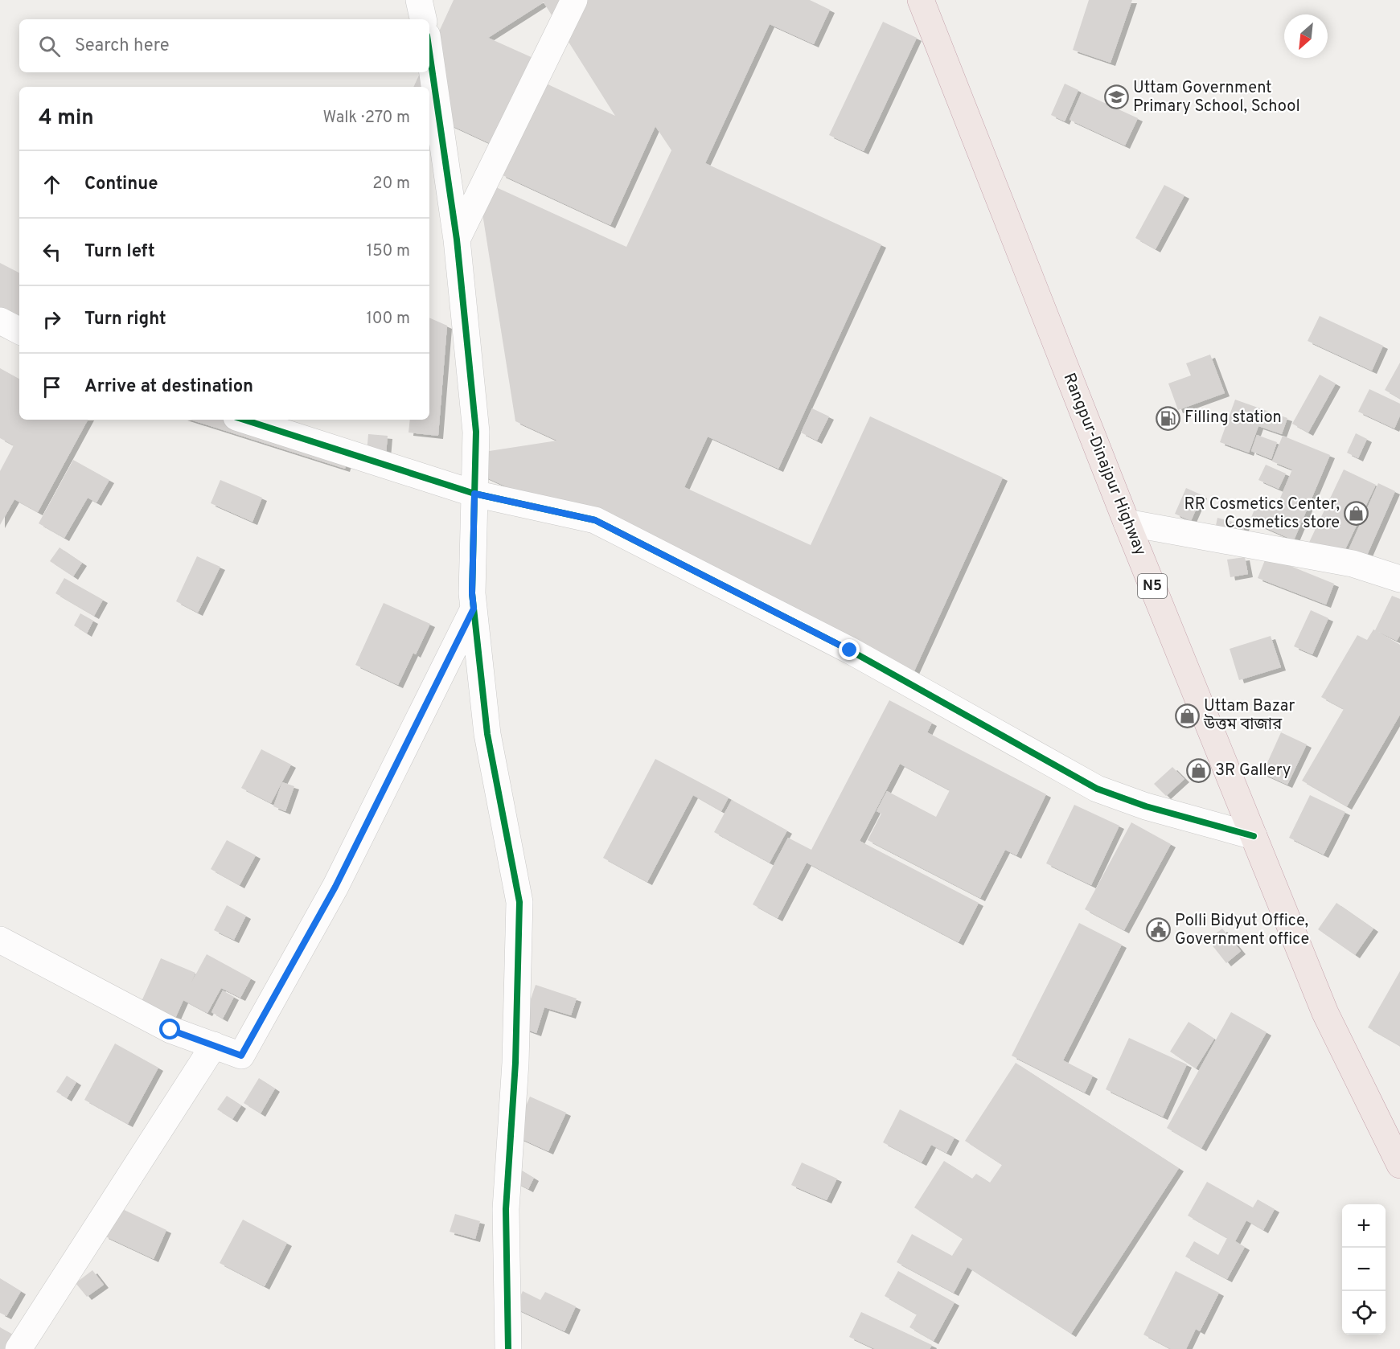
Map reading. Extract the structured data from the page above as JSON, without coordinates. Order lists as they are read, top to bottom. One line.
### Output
{"streets":{"highway":["Rangpur-Dinajpur Highway","N5"]},"places":{"school or university":["Uttam Government Primary School, School"],"fuel station":["Filling station"],"shop":["RR Cosmetics Center, Cosmetics store","Uttam Bazar উত্তম বাজার","3R Gallery"],"public building":["Polli Bidyut Office, Government office"]},"north":"bottom left","page":{"search":"Search here","heading":["4 min","Walk · 270 m"],"list":[["Continue","20 m"],["Turn left","150 m"],["Turn right","100 m"],"Arrive at destination"],"map_buttons":["+","−"]}}
